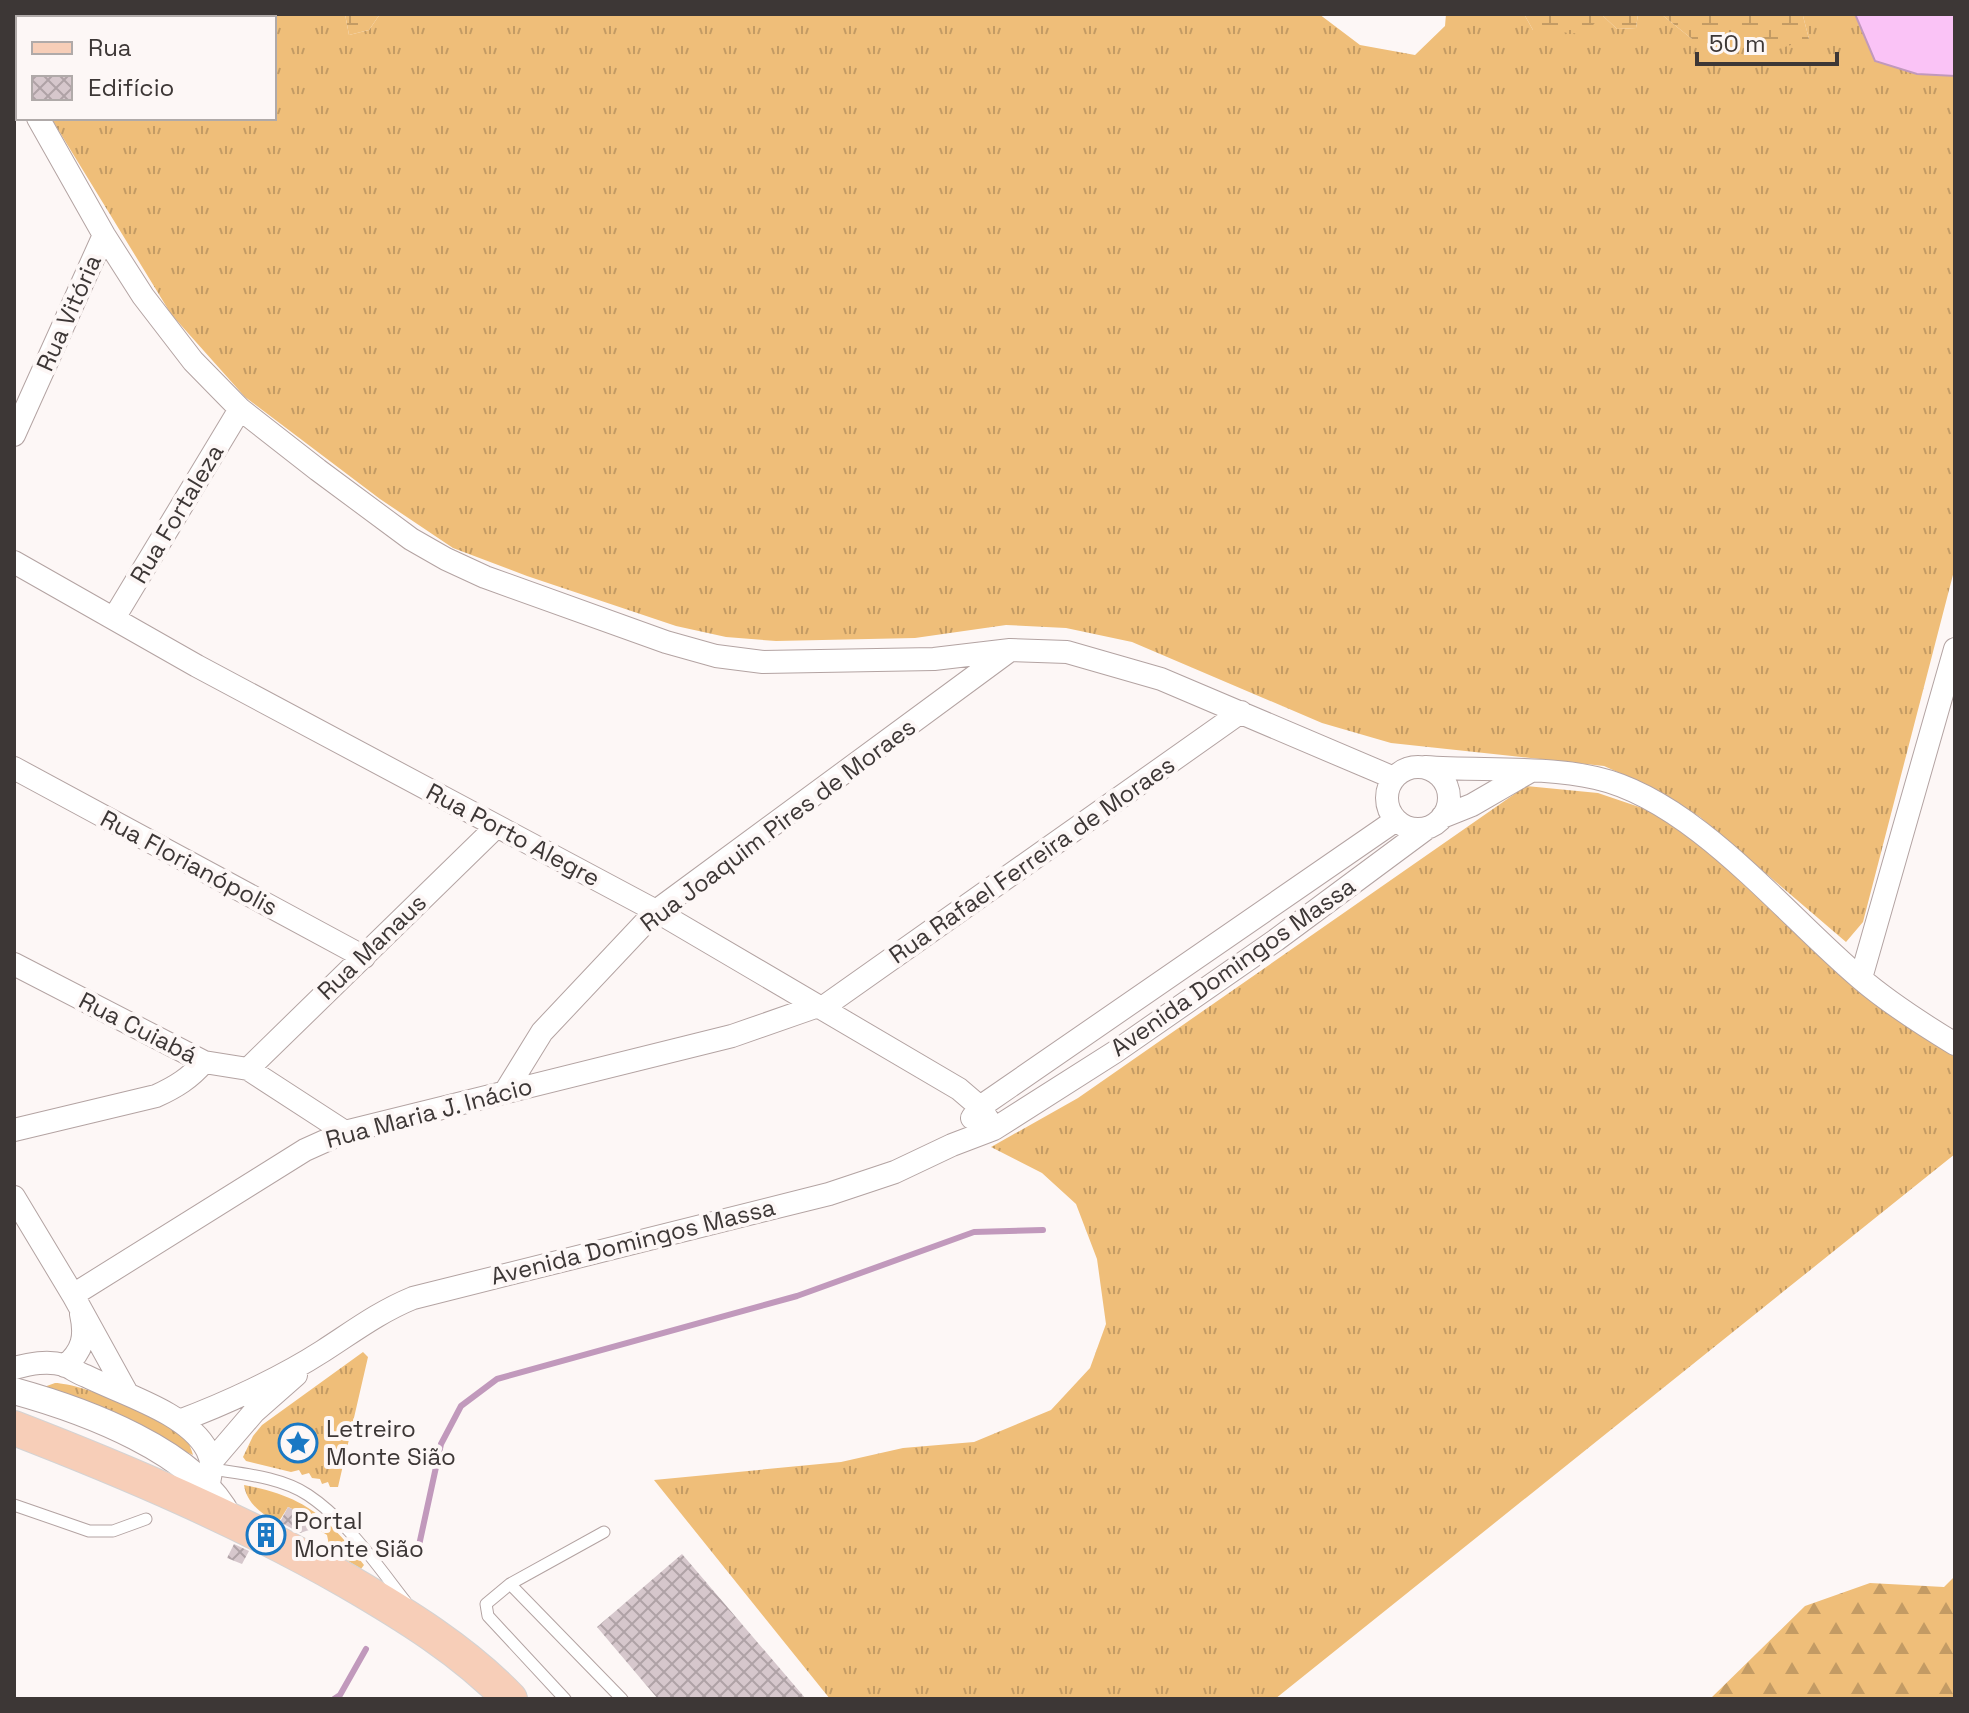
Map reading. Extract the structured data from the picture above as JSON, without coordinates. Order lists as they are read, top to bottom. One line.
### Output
{"streets":{"street":["Rua Vitória","Rua Fortaleza","Rua Joaquim Pires de Moraes","Rua Porto Alegre","Rua Rafael Ferreira de Moraes","Rua Florianópolis","Rua Manaus","Avenida Domingos Massa","Rua Cuiabá","Rua Maria J. Inácio"]},"crossings":[["Rua Fortaleza","Rua Porto Alegre"],["Rua Joaquim Pires de Moraes","Rua Porto Alegre"],["Rua Joaquim Pires de Moraes","Rua Maria J. Inácio"],["Rua Porto Alegre","Rua Rafael Ferreira de Moraes"],["Rua Porto Alegre","Rua Manaus"],["Rua Porto Alegre","Avenida Domingos Massa"],["Rua Porto Alegre","Rua Maria J. Inácio"],["Rua Rafael Ferreira de Moraes","Rua Maria J. Inácio"],["Rua Florianópolis","Rua Manaus"],["Rua Manaus","Rua Cuiabá"],["Rua Cuiabá","Rua Maria J. Inácio"]],"places":{"place":["Letreiro Monte Sião"],"building":["Portal Monte Sião"]},"legend":["Rua","Edifício"],"scale_bar":"50 m"}
